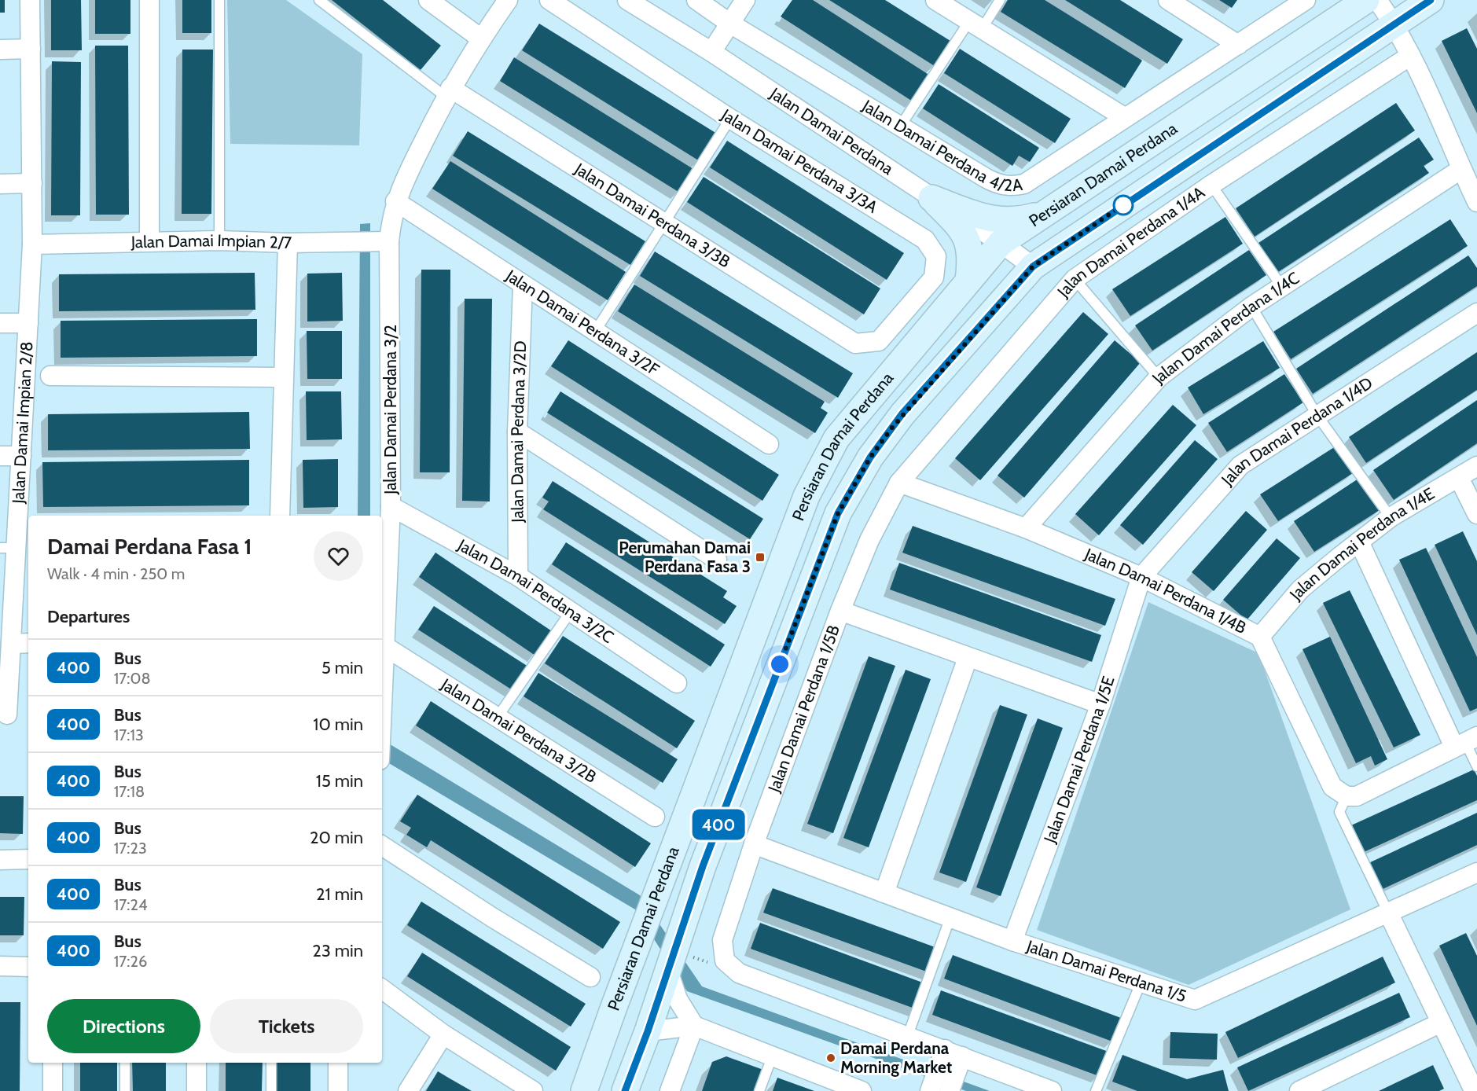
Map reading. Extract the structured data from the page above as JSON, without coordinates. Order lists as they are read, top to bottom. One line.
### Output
{"streets":{"main road":["Persiaran Damai Perdana"],"street":["Jalan Damai Perdana","Jalan Damai Perdana 4/2A","Jalan Damai Perdana 3/3A","Jalan Damai Perdana 3/3B","Jalan Damai Impian 2/7","Jalan Damai Perdana 1/4A","Jalan Damai Perdana 3/2F","Jalan Damai Perdana 1/4C","Jalan Damai Perdana 3/2","Jalan Damai Impian 2/8","Jalan Damai Perdana 3/2D","Jalan Damai Perdana 1/4D","Jalan Damai Perdana 1/4E","Jalan Damai Perdana 3/2C","Jalan Damai Perdana 1/4B","Jalan Damai Perdana 1/5B","Jalan Damai Perdana 3/2B","Jalan Damai Perdana 1/5E","Jalan Damai Perdana 1/5"]},"crossings":[["Jalan Damai Perdana","Persiaran Damai Perdana"],["Jalan Damai Perdana 3/3A","Jalan Damai Perdana 3/3B"],["Jalan Damai Perdana 3/3B","Jalan Damai Perdana 3/2"],["Jalan Damai Impian 2/7","Jalan Damai Perdana 3/2"],["Jalan Damai Impian 2/7","Jalan Damai Impian 2/8"],["Jalan Damai Perdana 1/4A","Jalan Damai Perdana 1/4B"],["Jalan Damai Perdana 1/4A","Jalan Damai Perdana 1/5B"],["Jalan Damai Perdana 3/2F","Jalan Damai Perdana 3/2"],["Jalan Damai Perdana 3/2F","Jalan Damai Perdana 3/2D"],["Jalan Damai Perdana 1/4C","Jalan Damai Perdana 1/4B"],["Jalan Damai Perdana 3/2","Jalan Damai Perdana 3/2C"],["Jalan Damai Perdana 3/2","Jalan Damai Perdana 3/2B"],["Jalan Damai Perdana 3/2D","Jalan Damai Perdana 3/2C"],["Jalan Damai Perdana 1/4D","Jalan Damai Perdana 1/4B"],["Jalan Damai Perdana 1/4D","Jalan Damai Perdana 1/5E"],["Jalan Damai Perdana 1/4E","Jalan Damai Perdana 1/4B"],["Jalan Damai Perdana 1/4B","Jalan Damai Perdana 1/5B"],["Jalan Damai Perdana 1/4B","Jalan Damai Perdana 1/5E"],["Jalan Damai Perdana 1/5B","Jalan Damai Perdana 1/5"],["Jalan Damai Perdana 1/5E","Jalan Damai Perdana 1/5"]],"places":{"transit":["Perumahan Damai Perdana Fasa 3"],"other":["Damai Perdana Morning Market"]},"lines":["bus line 400"],"page":{"on_map":"400","heading":[["Damai Perdana Fasa 1","Walk · 4 min · 250 m"],"Departures"],"list":[{"mark":"400","name":"Bus","note":"17:08","value":"5 min"},{"mark":"400","name":"Bus","note":"17:13","value":"10 min"},{"mark":"400","name":"Bus","note":"17:18","value":"15 min"},{"mark":"400","name":"Bus","note":"17:23","value":"20 min"},{"mark":"400","name":"Bus","note":"17:24","value":"21 min"},{"mark":"400","name":"Bus","note":"17:26","value":"23 min"}],"buttons":["Directions","Tickets"]}}
